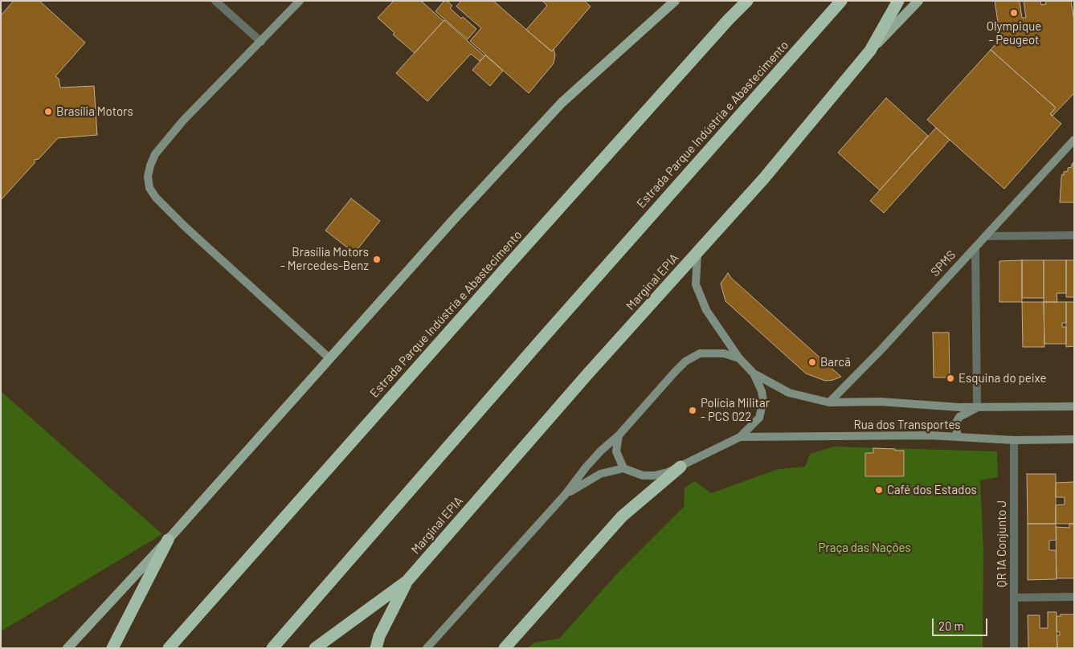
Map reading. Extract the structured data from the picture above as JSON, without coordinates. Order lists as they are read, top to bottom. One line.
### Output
{"streets":{"highway":["Estrada Parque Indústria e Abastecimento","Marginal EPIA"],"street":["SPMS","Rua dos Transportes","QR 1A Conjunto J"]},"crossings":[["SPMS","Rua dos Transportes"],["Rua dos Transportes","QR 1A Conjunto J"]],"parks":["Praça das Nações"],"places":["Olympique - Peugeot","Brasília Motors","Brasília Motors - Mercedes-Benz","Barcã","Esquina do peixe","Polícia Militar - PCS 022","Café dos Estados"],"scale_bar":"20 m"}
